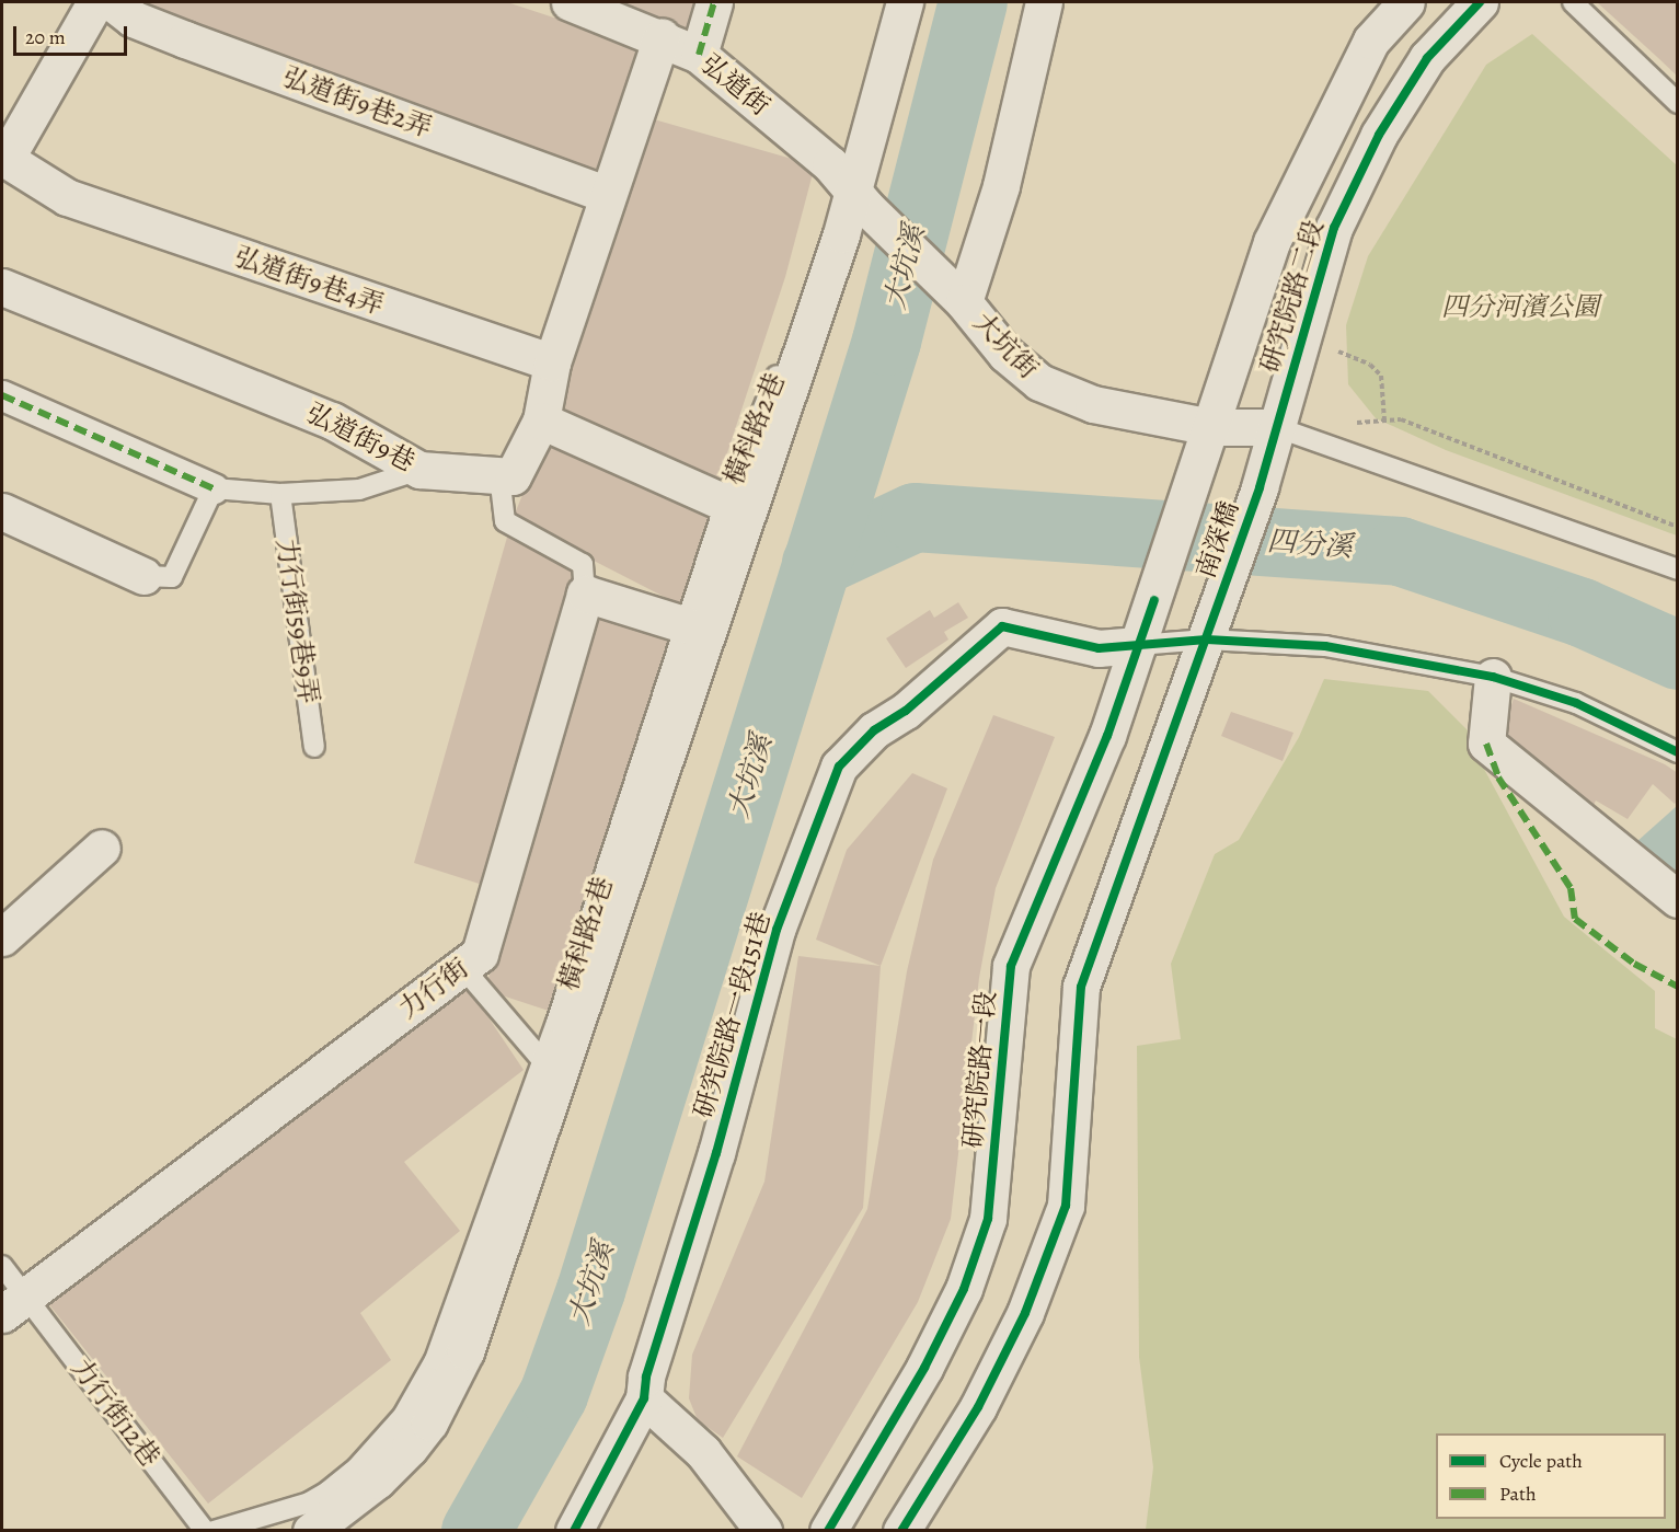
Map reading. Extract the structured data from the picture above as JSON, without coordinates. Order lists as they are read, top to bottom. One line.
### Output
{"streets":{"street":["弘道街","弘道街9巷2弄","弘道街9巷4弄","研究院路二段","大坑街","弘道街9巷","南深橋","力行街","研究院路一段151巷","研究院路一段"],"lane":["橫科路2巷","力行街59巷9弄","力行街12巷"]},"crossings":[["弘道街","大坑街"],["研究院路二段","大坑街"],["研究院路二段","南深橋"],["南深橋","研究院路一段"],["力行街","力行街12巷"],["研究院路一段151巷","研究院路一段"]],"water":["大坑溪","四分溪"],"parks":["四分河濱公園"],"legend":["Cycle path","Path"],"scale_bar":"20 m"}
